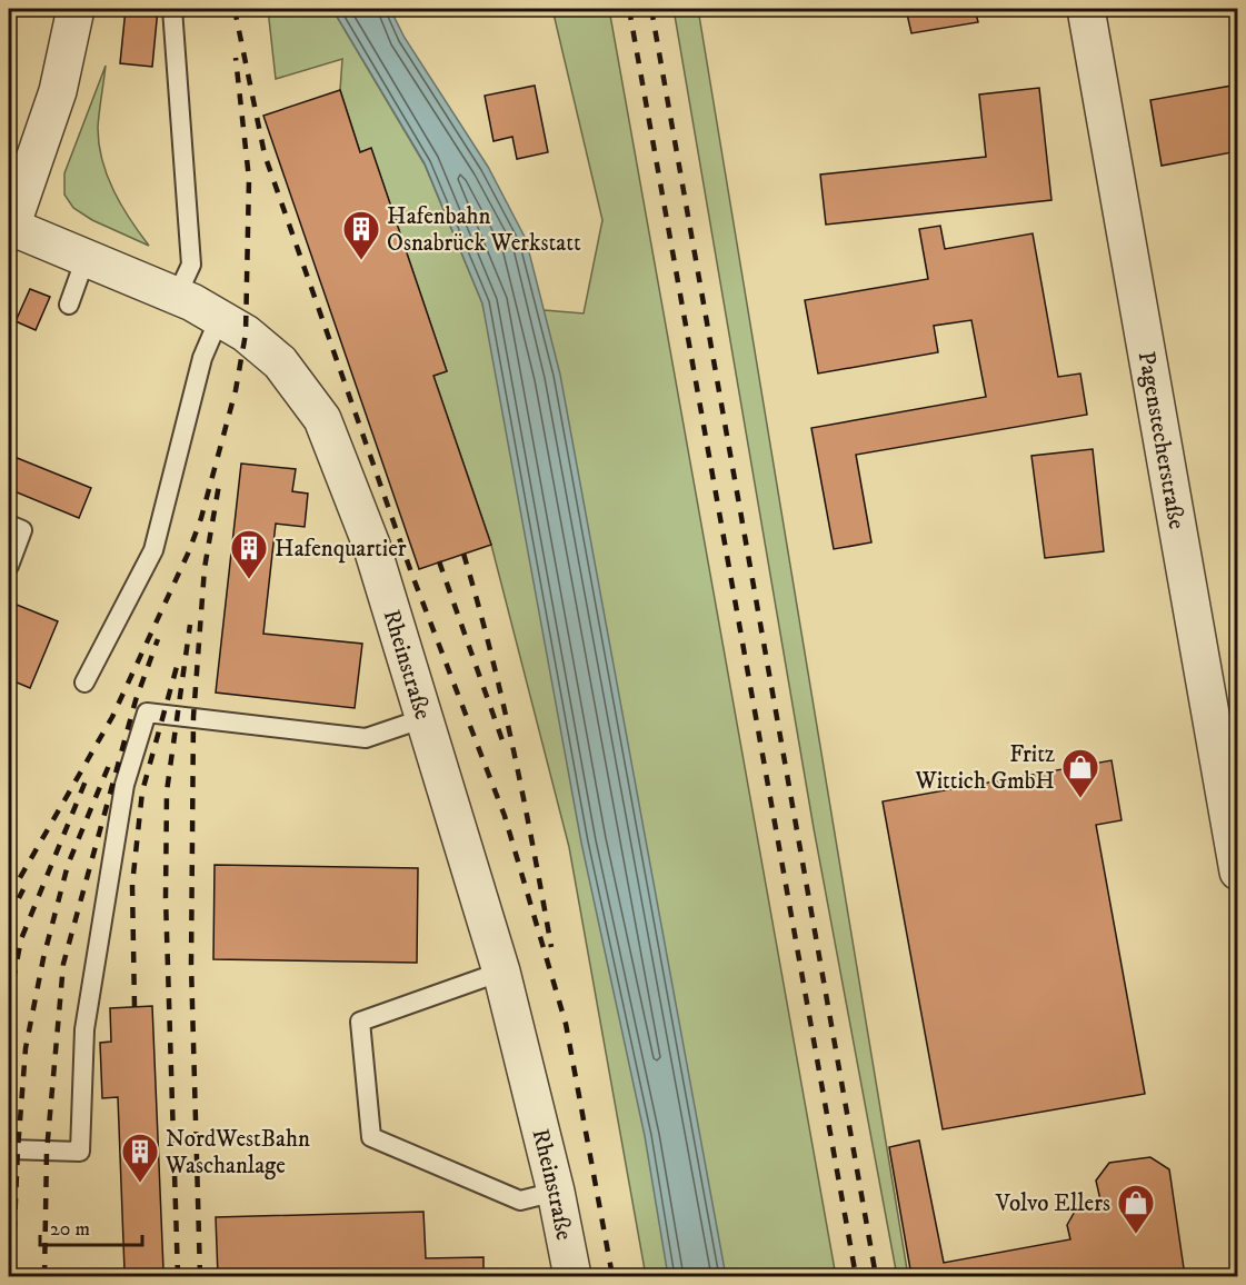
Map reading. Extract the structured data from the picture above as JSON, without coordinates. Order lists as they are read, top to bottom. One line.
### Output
{"streets":{"street":["Pagenstecherstraße","Rheinstraße"]},"places":{"building":["Hafenbahn Osnabrück Werkstatt","Hafenquartier","NordWestBahn Waschanlage"],"shop":["Fritz Wittich GmbH","Volvo Ellers"]},"scale_bar":"20 m"}
